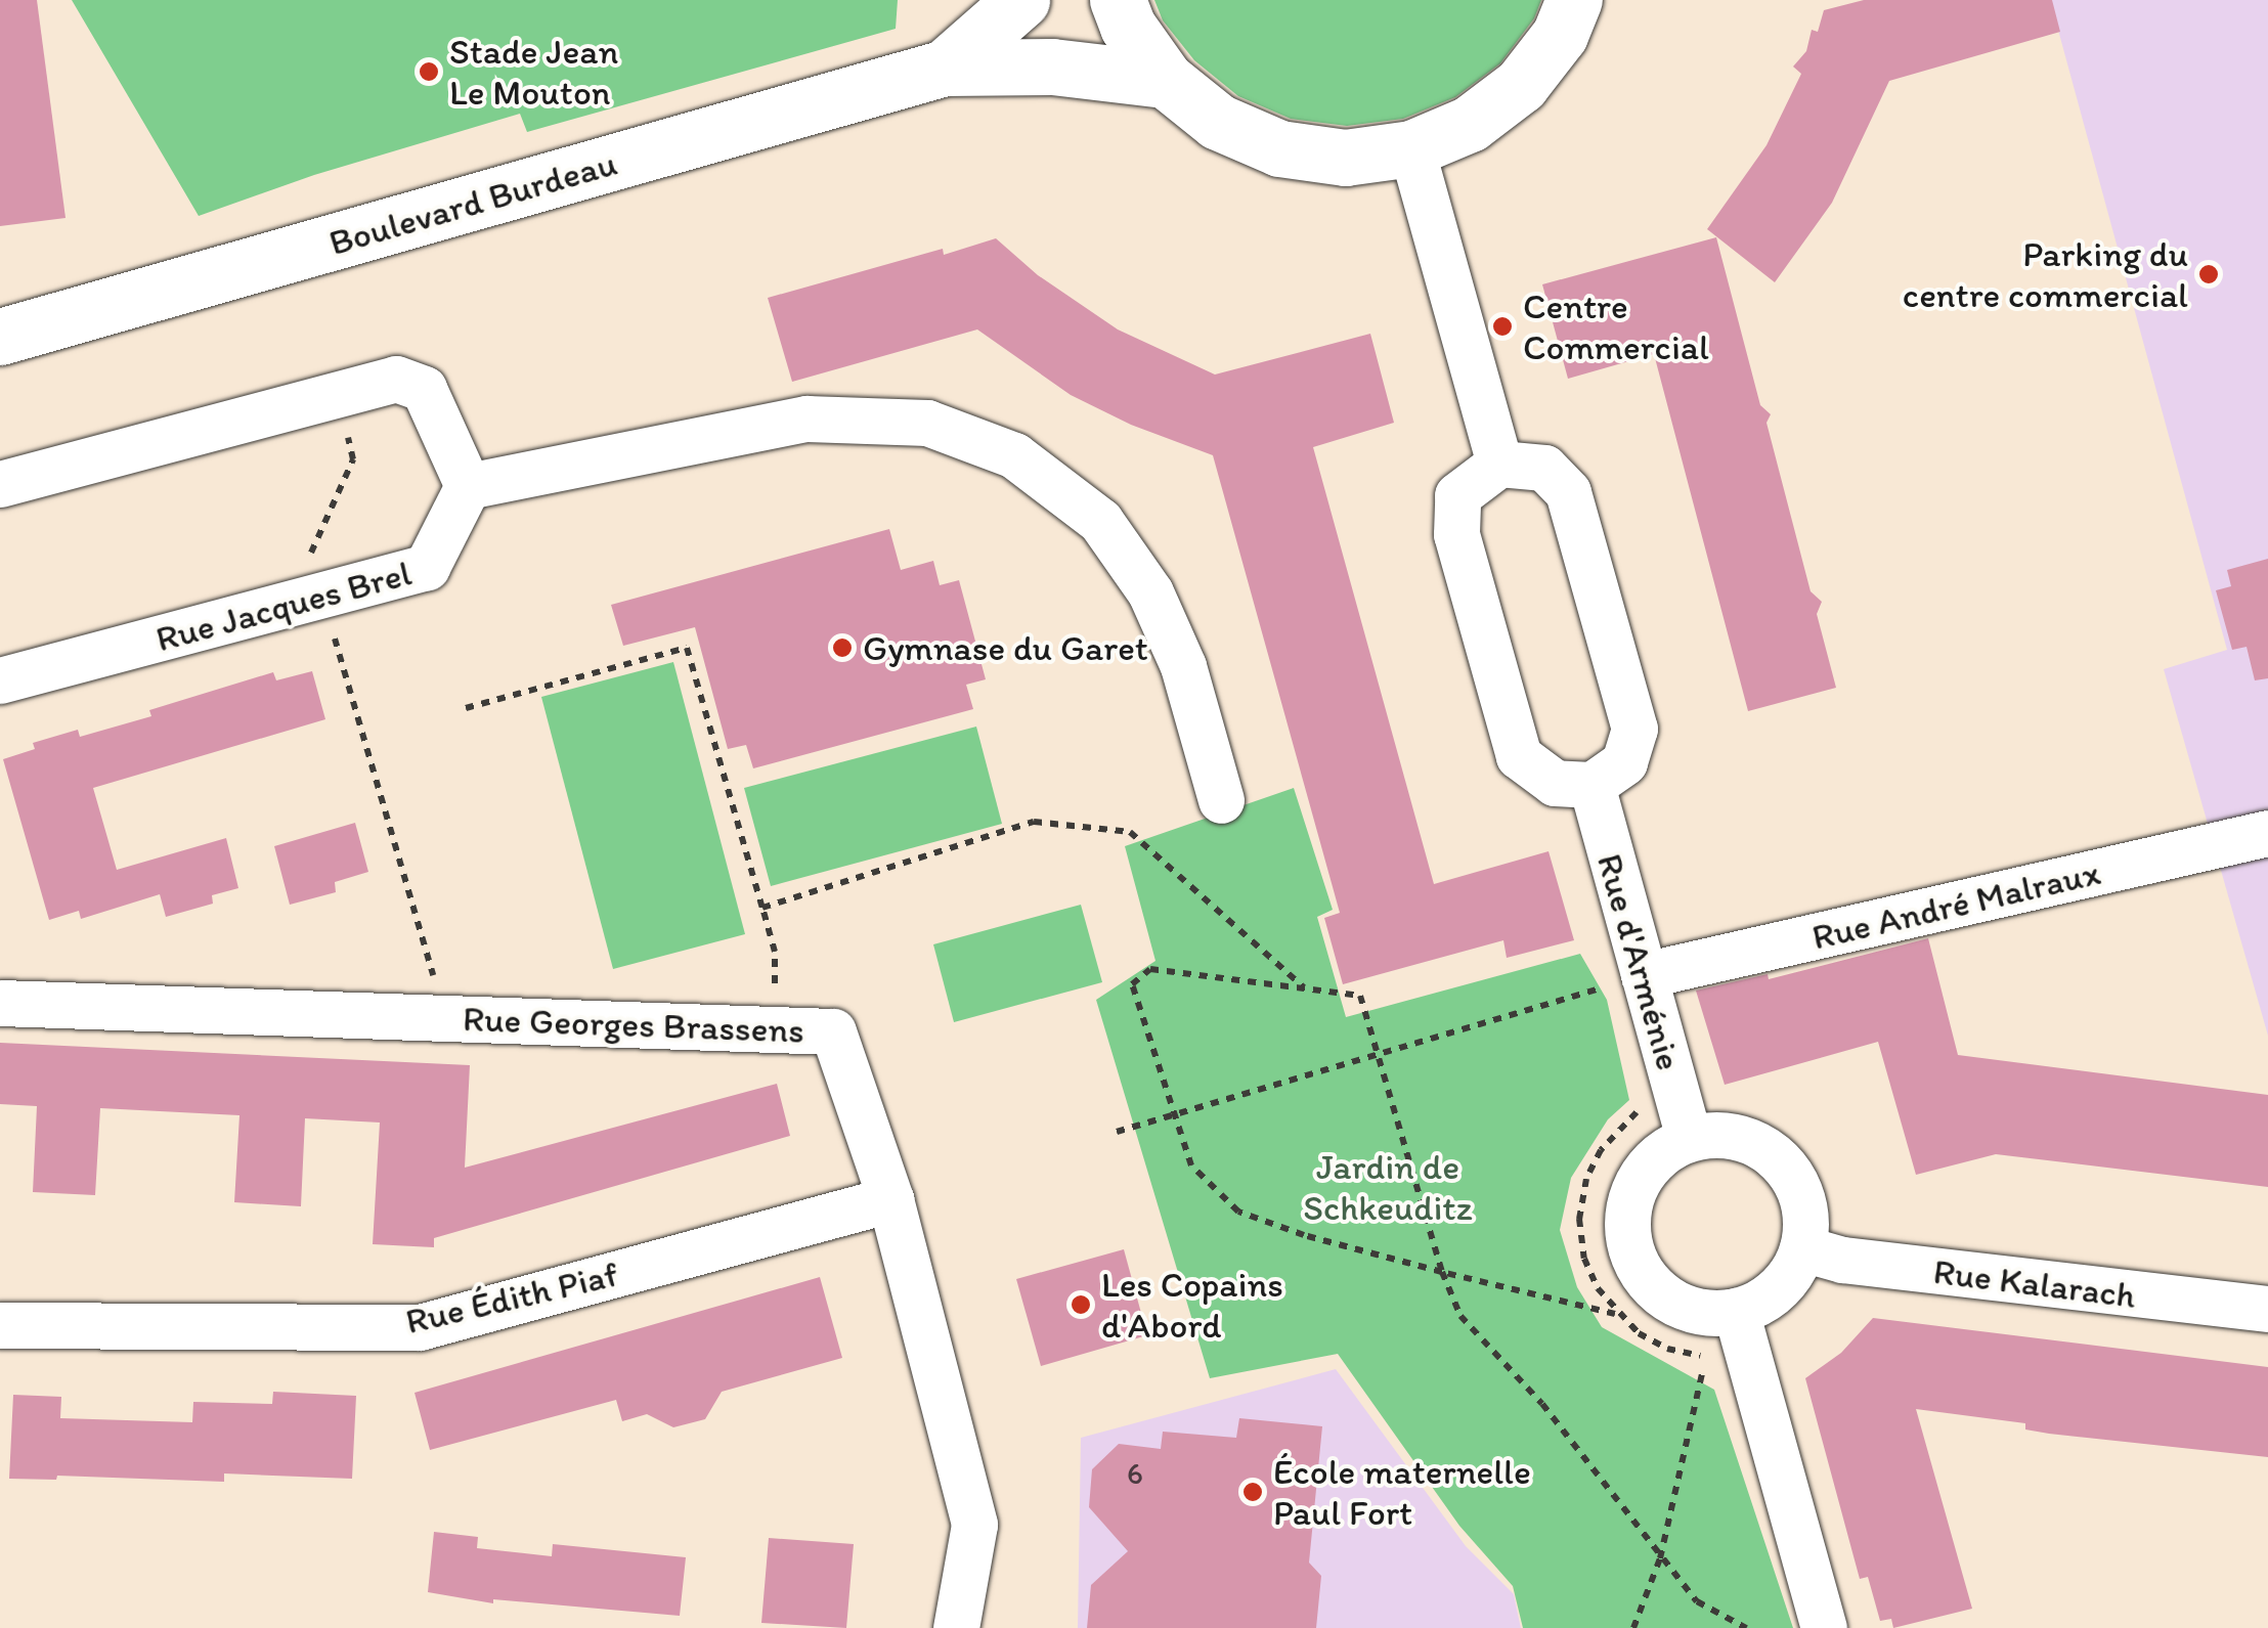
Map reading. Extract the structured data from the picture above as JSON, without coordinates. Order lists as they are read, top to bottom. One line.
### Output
{"streets":{"main road":["Boulevard Burdeau"],"street":["Rue Jacques Brel","Rue André Malraux","Rue d'Arménie","Rue Georges Brassens","Rue Kalarach","Rue Édith Piaf"]},"crossings":[["Rue André Malraux","Rue d'Arménie"],["Rue d'Arménie","Rue Kalarach"],["Rue Georges Brassens","Rue Édith Piaf"]],"parks":["Jardin de Schkeuditz"],"places":["Stade Jean Le Mouton","Parking du centre commercial","Centre Commercial","Gymnase du Garet","Les Copains d'Abord","École maternelle Paul Fort"],"house_numbers":["6"]}
